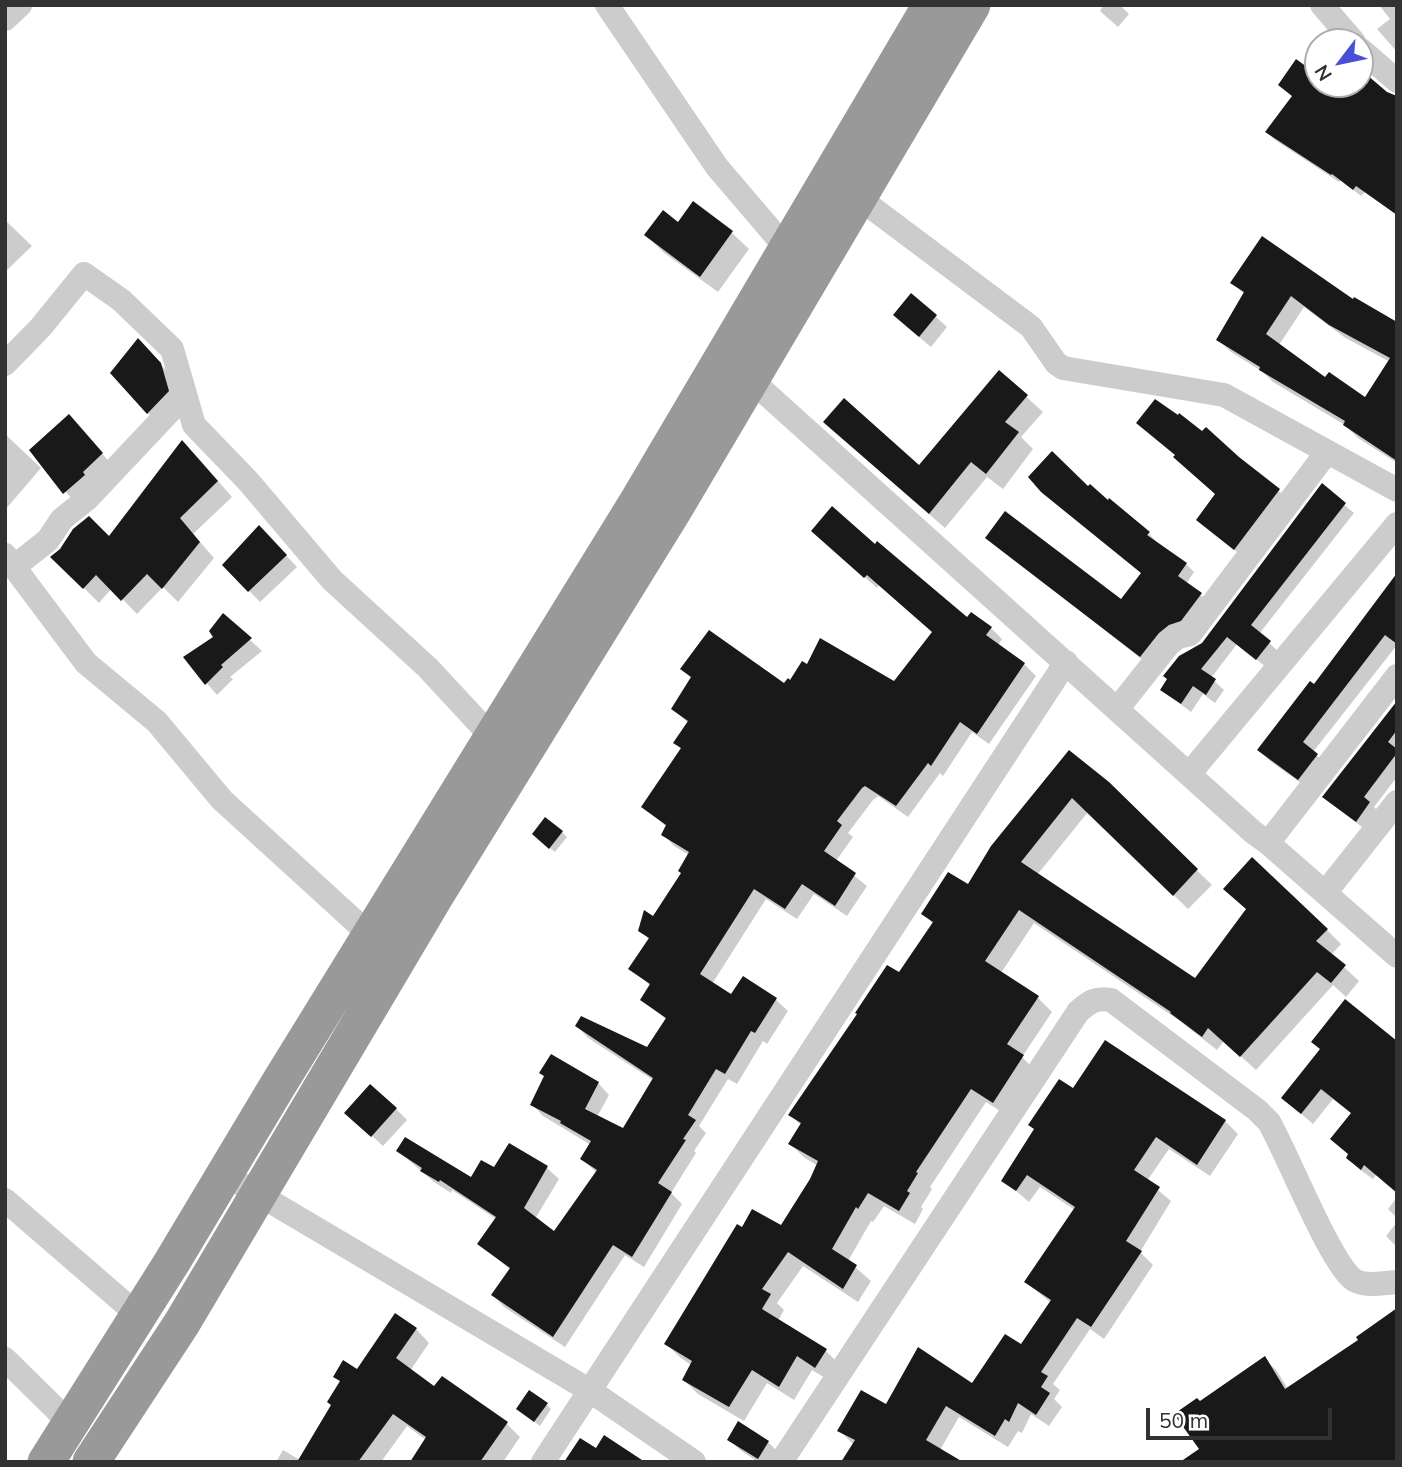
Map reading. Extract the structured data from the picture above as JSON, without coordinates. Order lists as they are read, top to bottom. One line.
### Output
{"scale_bar":"50 m","north":"bottom left"}
